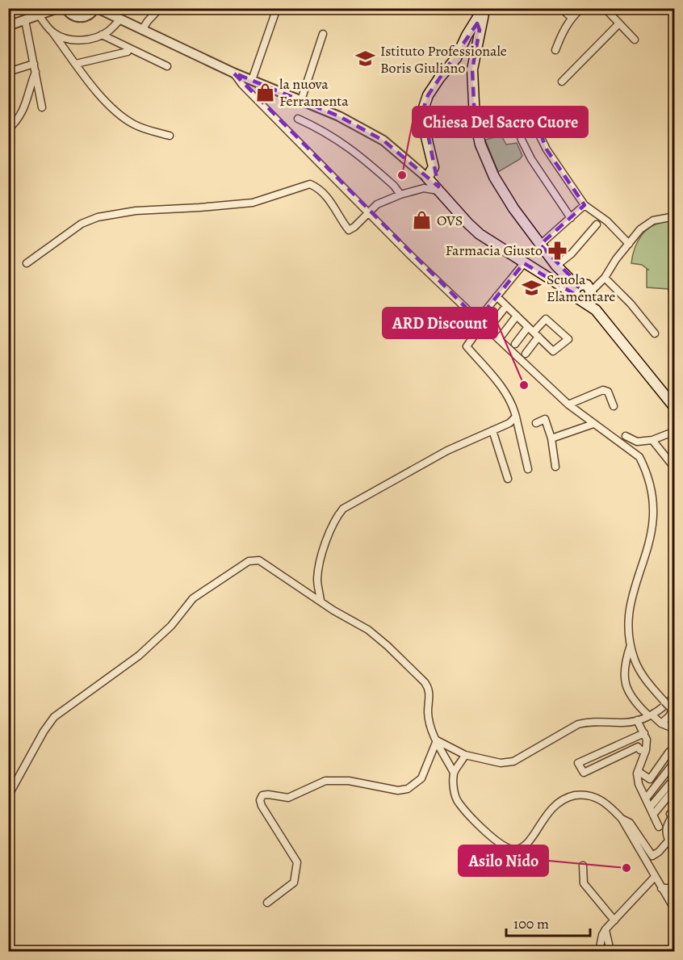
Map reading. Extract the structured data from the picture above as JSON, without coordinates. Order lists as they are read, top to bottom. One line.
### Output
{"places":{"school or university":["Istituto Professionale Boris Giuliano","Scuola Elamentare"],"shop":["la nuova Ferramenta","OVS"],"other":["Chiesa Del Sacro Cuore","ARD Discount","Asilo Nido"],"pharmacy":["Farmacia Giusto"]},"scale_bar":"100 m"}
